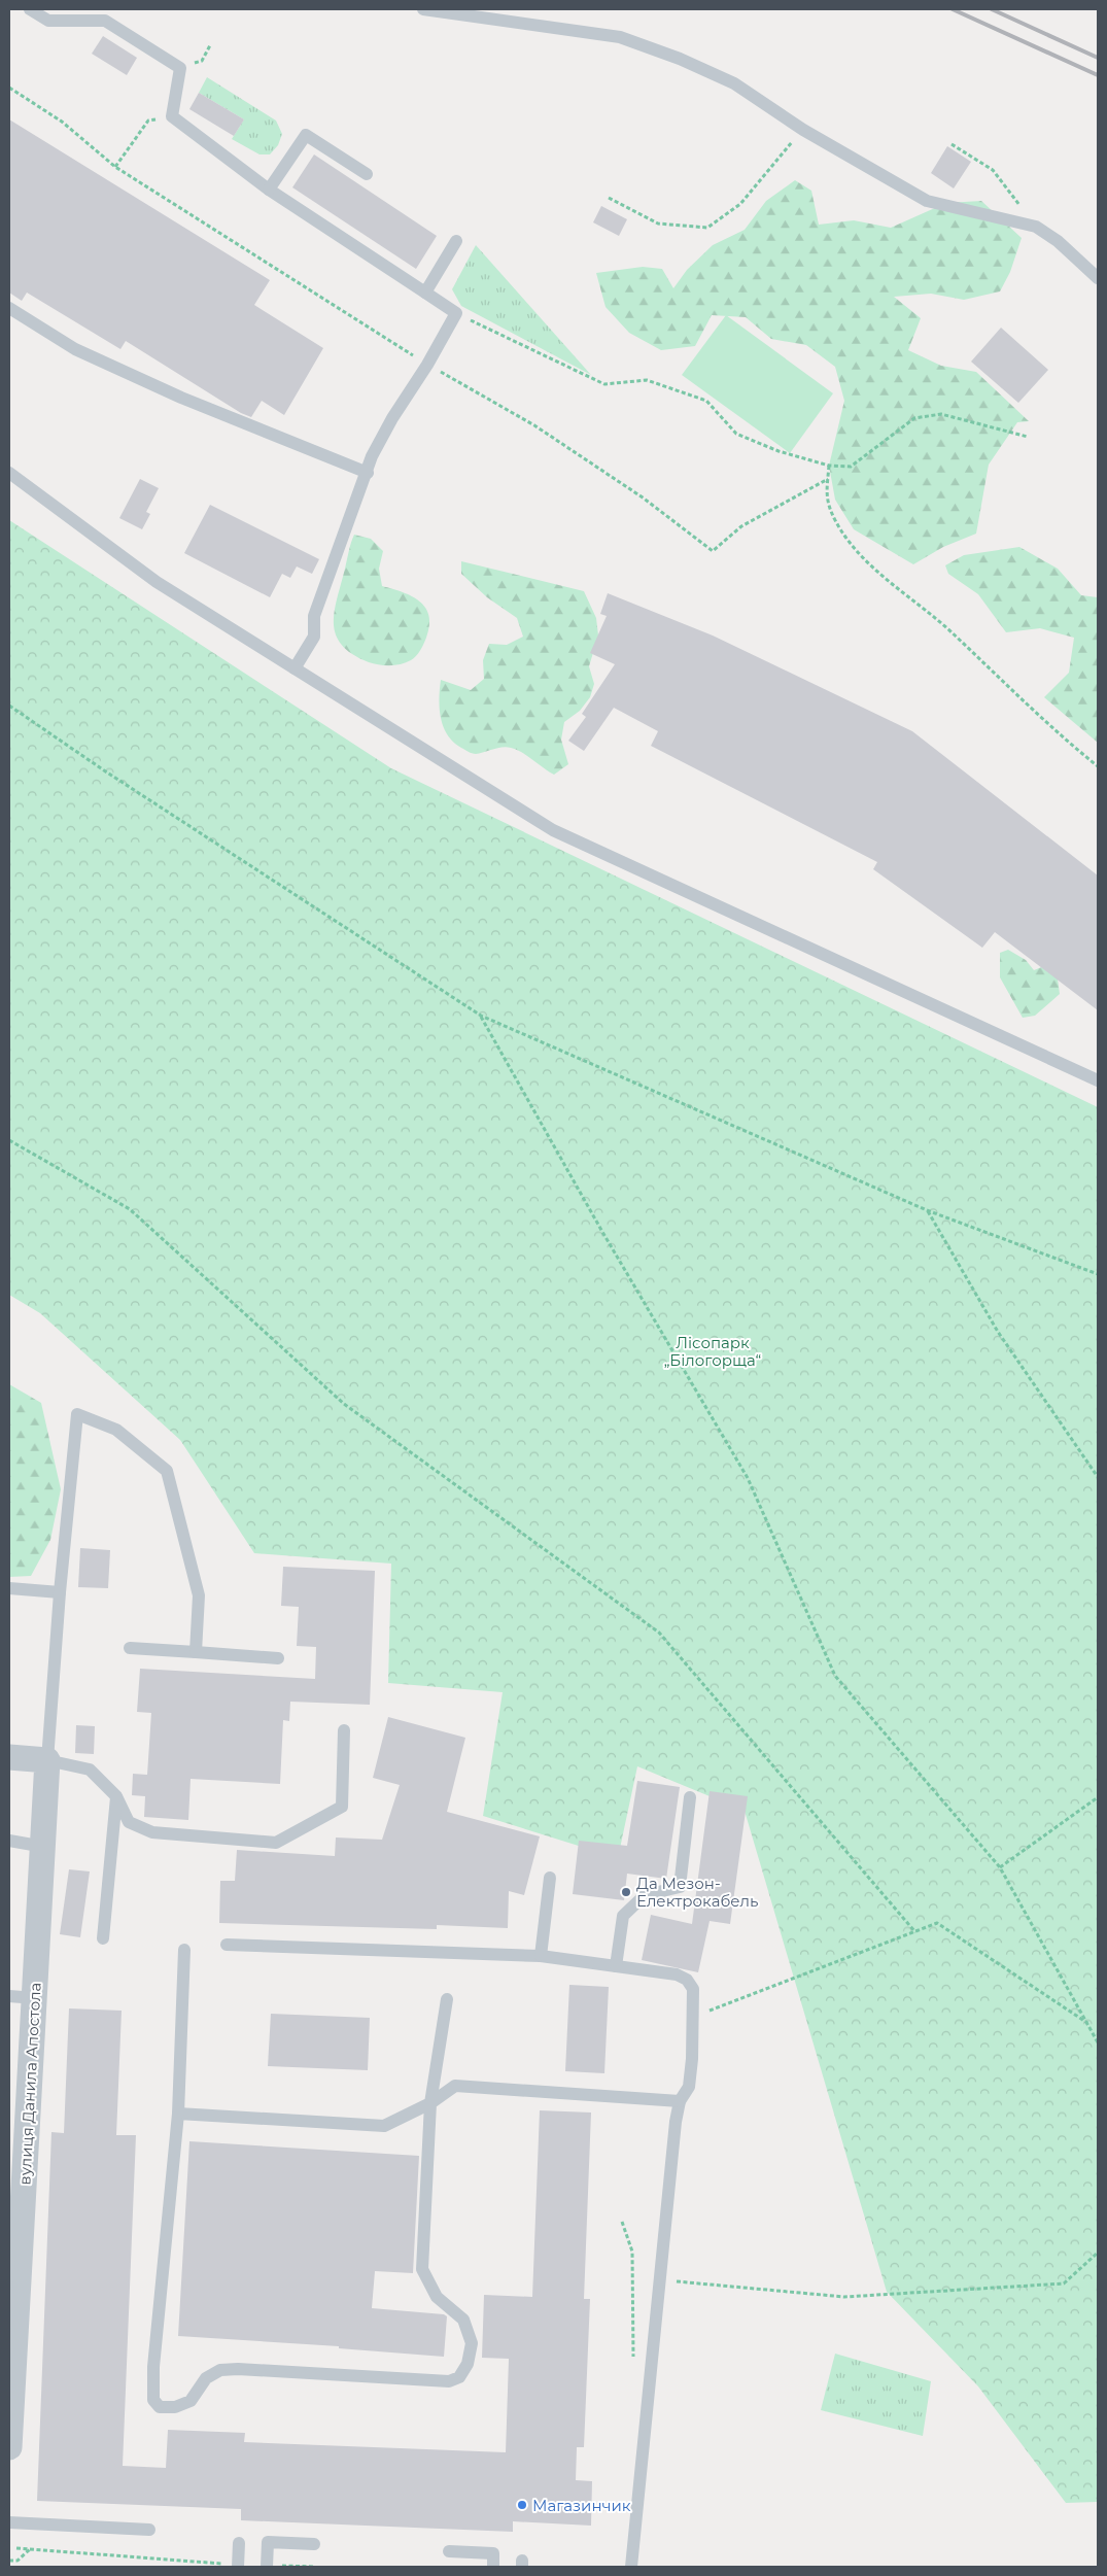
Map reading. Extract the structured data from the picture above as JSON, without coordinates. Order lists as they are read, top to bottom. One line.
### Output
{"streets":{"street":["вулиця Данила Апостола"]},"parks":["Лісопарк „Білогорща“"],"places":["Да Мезон- Електрокабель","Магазинчик"]}
